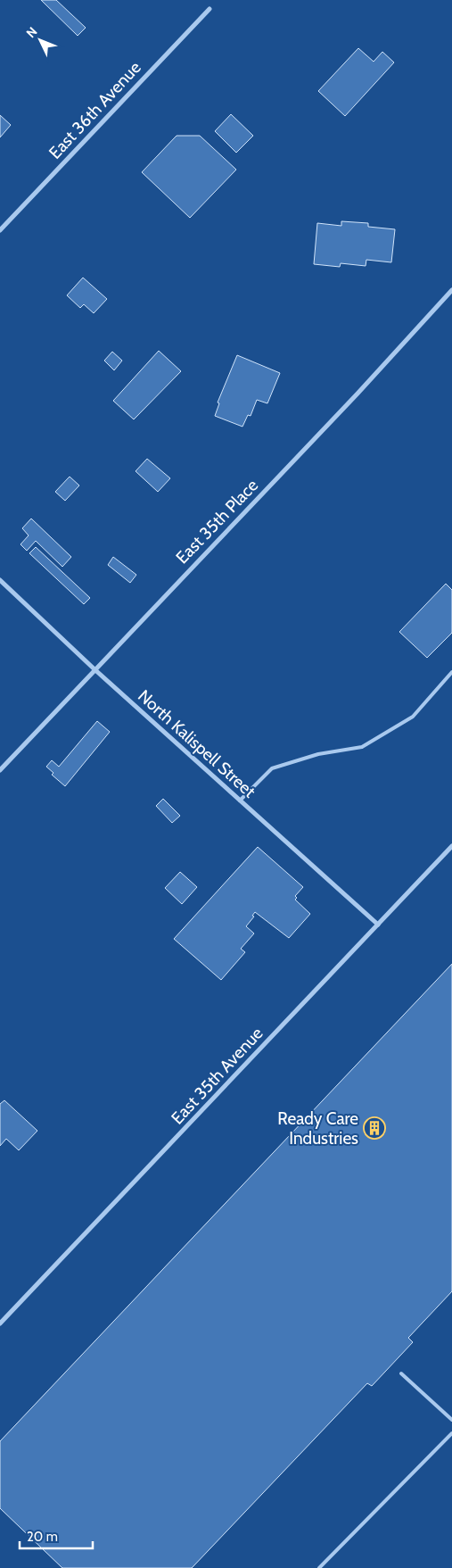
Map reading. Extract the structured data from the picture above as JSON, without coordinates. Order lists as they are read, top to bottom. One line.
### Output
{"streets":{"street":["East 36th Avenue","East 35th Place","North Kalispell Street","East 35th Avenue"]},"crossings":[["East 35th Place","North Kalispell Street"],["North Kalispell Street","East 35th Avenue"]],"places":{"building":["Ready Care Industries"]},"scale_bar":"20 m","north":"top left"}
